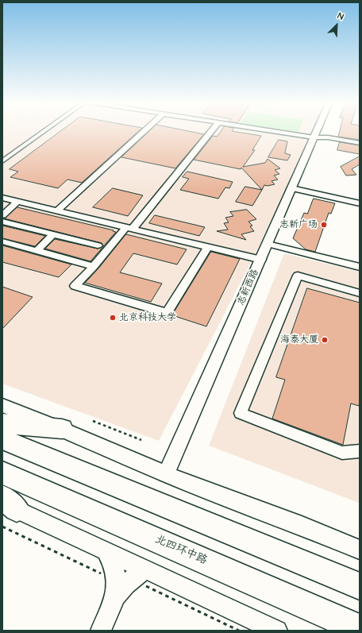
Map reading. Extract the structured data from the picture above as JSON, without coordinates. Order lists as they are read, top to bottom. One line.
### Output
{"streets":{"highway":["北四环中路"],"street":["志新西路"]},"places":["志新广场","北京科技大学","海泰大厦"],"north":"top right"}
